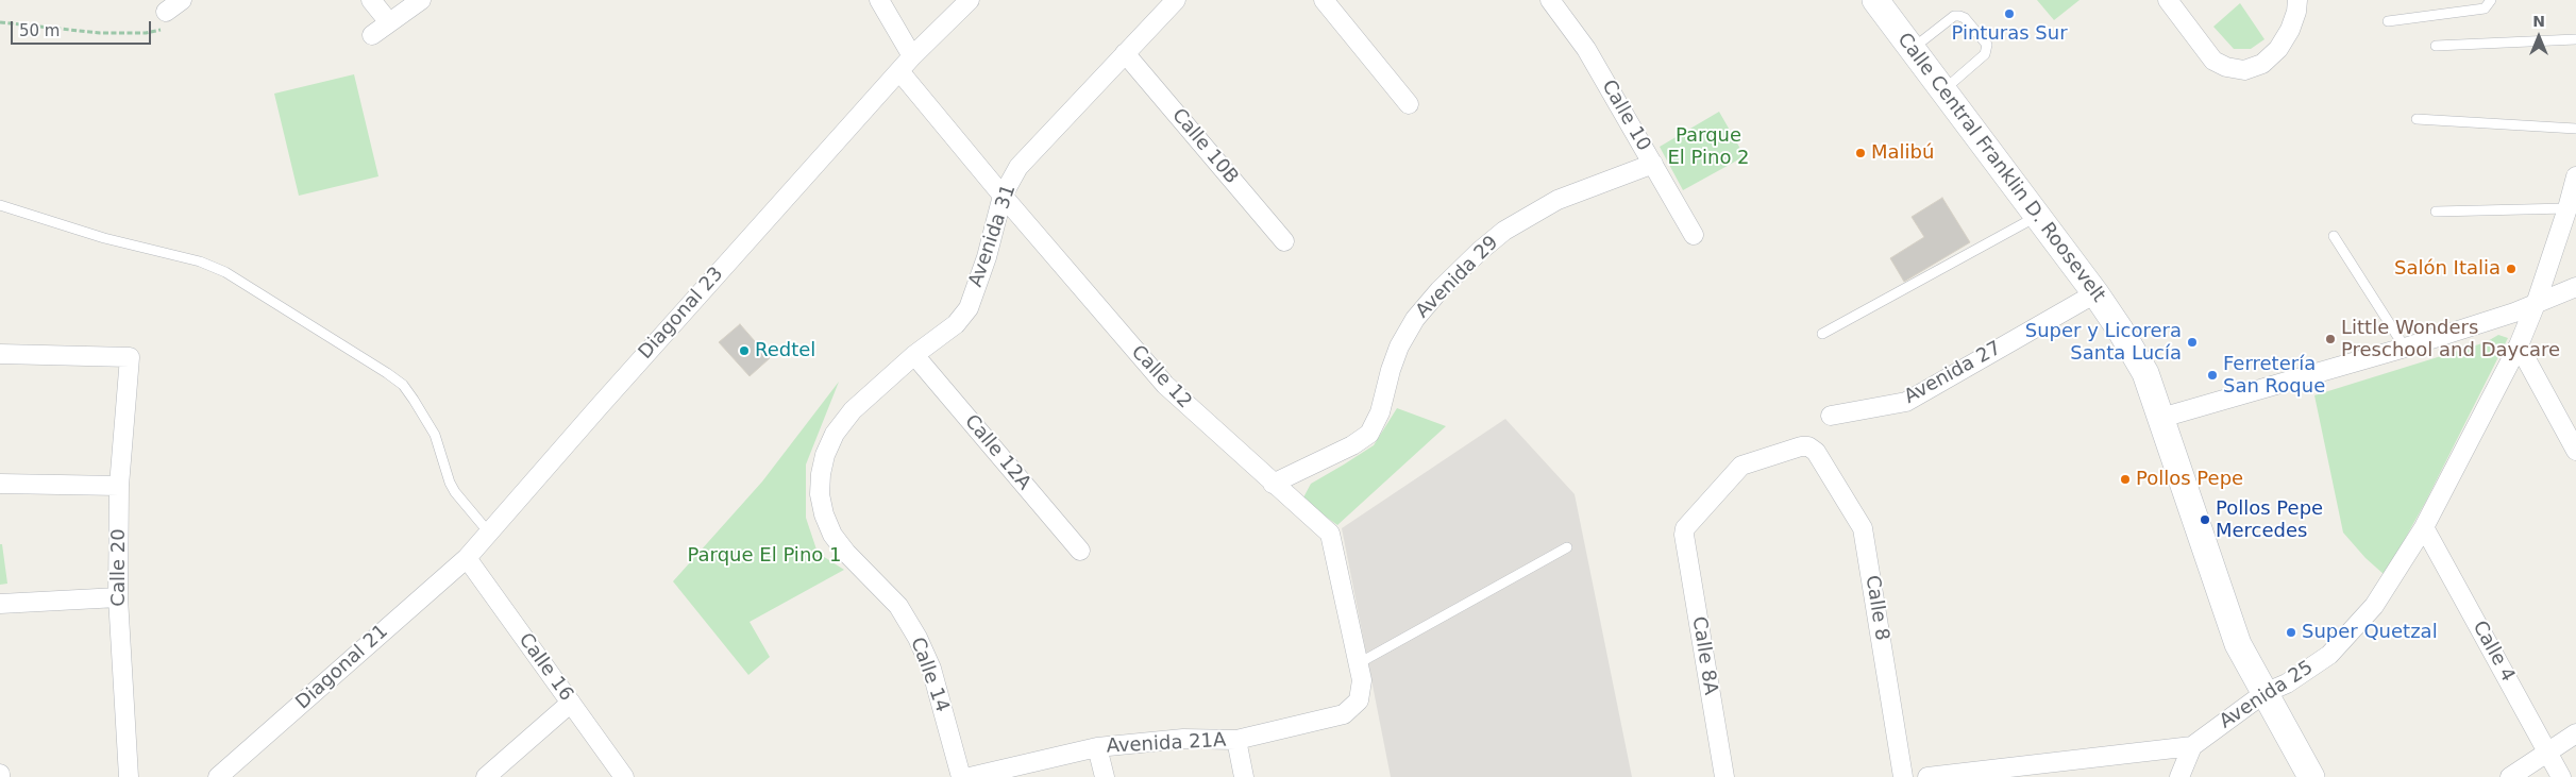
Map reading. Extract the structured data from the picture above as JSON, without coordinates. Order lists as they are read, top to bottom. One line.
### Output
{"streets":{"main road":["Calle Central Franklin D. Roosevelt"],"street":["Calle 10","Calle 10B","Avenida 31","Avenida 29","Diagonal 23","Avenida 27","Calle 12","Calle 12A","Calle 20","Calle 8","Calle 4","Calle 8A","Diagonal 21","Calle 16","Calle 14","Avenida 25","Avenida 21A"]},"crossings":[["Calle 10","Avenida 29"],["Calle 10B","Avenida 31"],["Calle Central Franklin D. Roosevelt","Avenida 27"],["Calle Central Franklin D. Roosevelt","Avenida 25"],["Avenida 31","Calle 12"],["Avenida 31","Calle 12A"],["Avenida 31","Calle 14"],["Avenida 29","Calle 12"],["Diagonal 23","Calle 12"],["Diagonal 23","Diagonal 21"],["Diagonal 23","Calle 16"],["Calle 12","Avenida 21A"],["Calle 8","Calle 8A"],["Calle 4","Avenida 25"],["Diagonal 21","Calle 16"]],"parks":["Parque El Pino 2","Parque El Pino 1"],"places":["Pinturas Sur","Malibú","Salón Italia","Little Wonders Preschool and Daycare","Super y Licorera Santa Lucía","Redtel","Ferretería San Roque","Pollos Pepe","Pollos Pepe Mercedes","Super Quetzal"],"scale_bar":"50 m","north":"top"}
